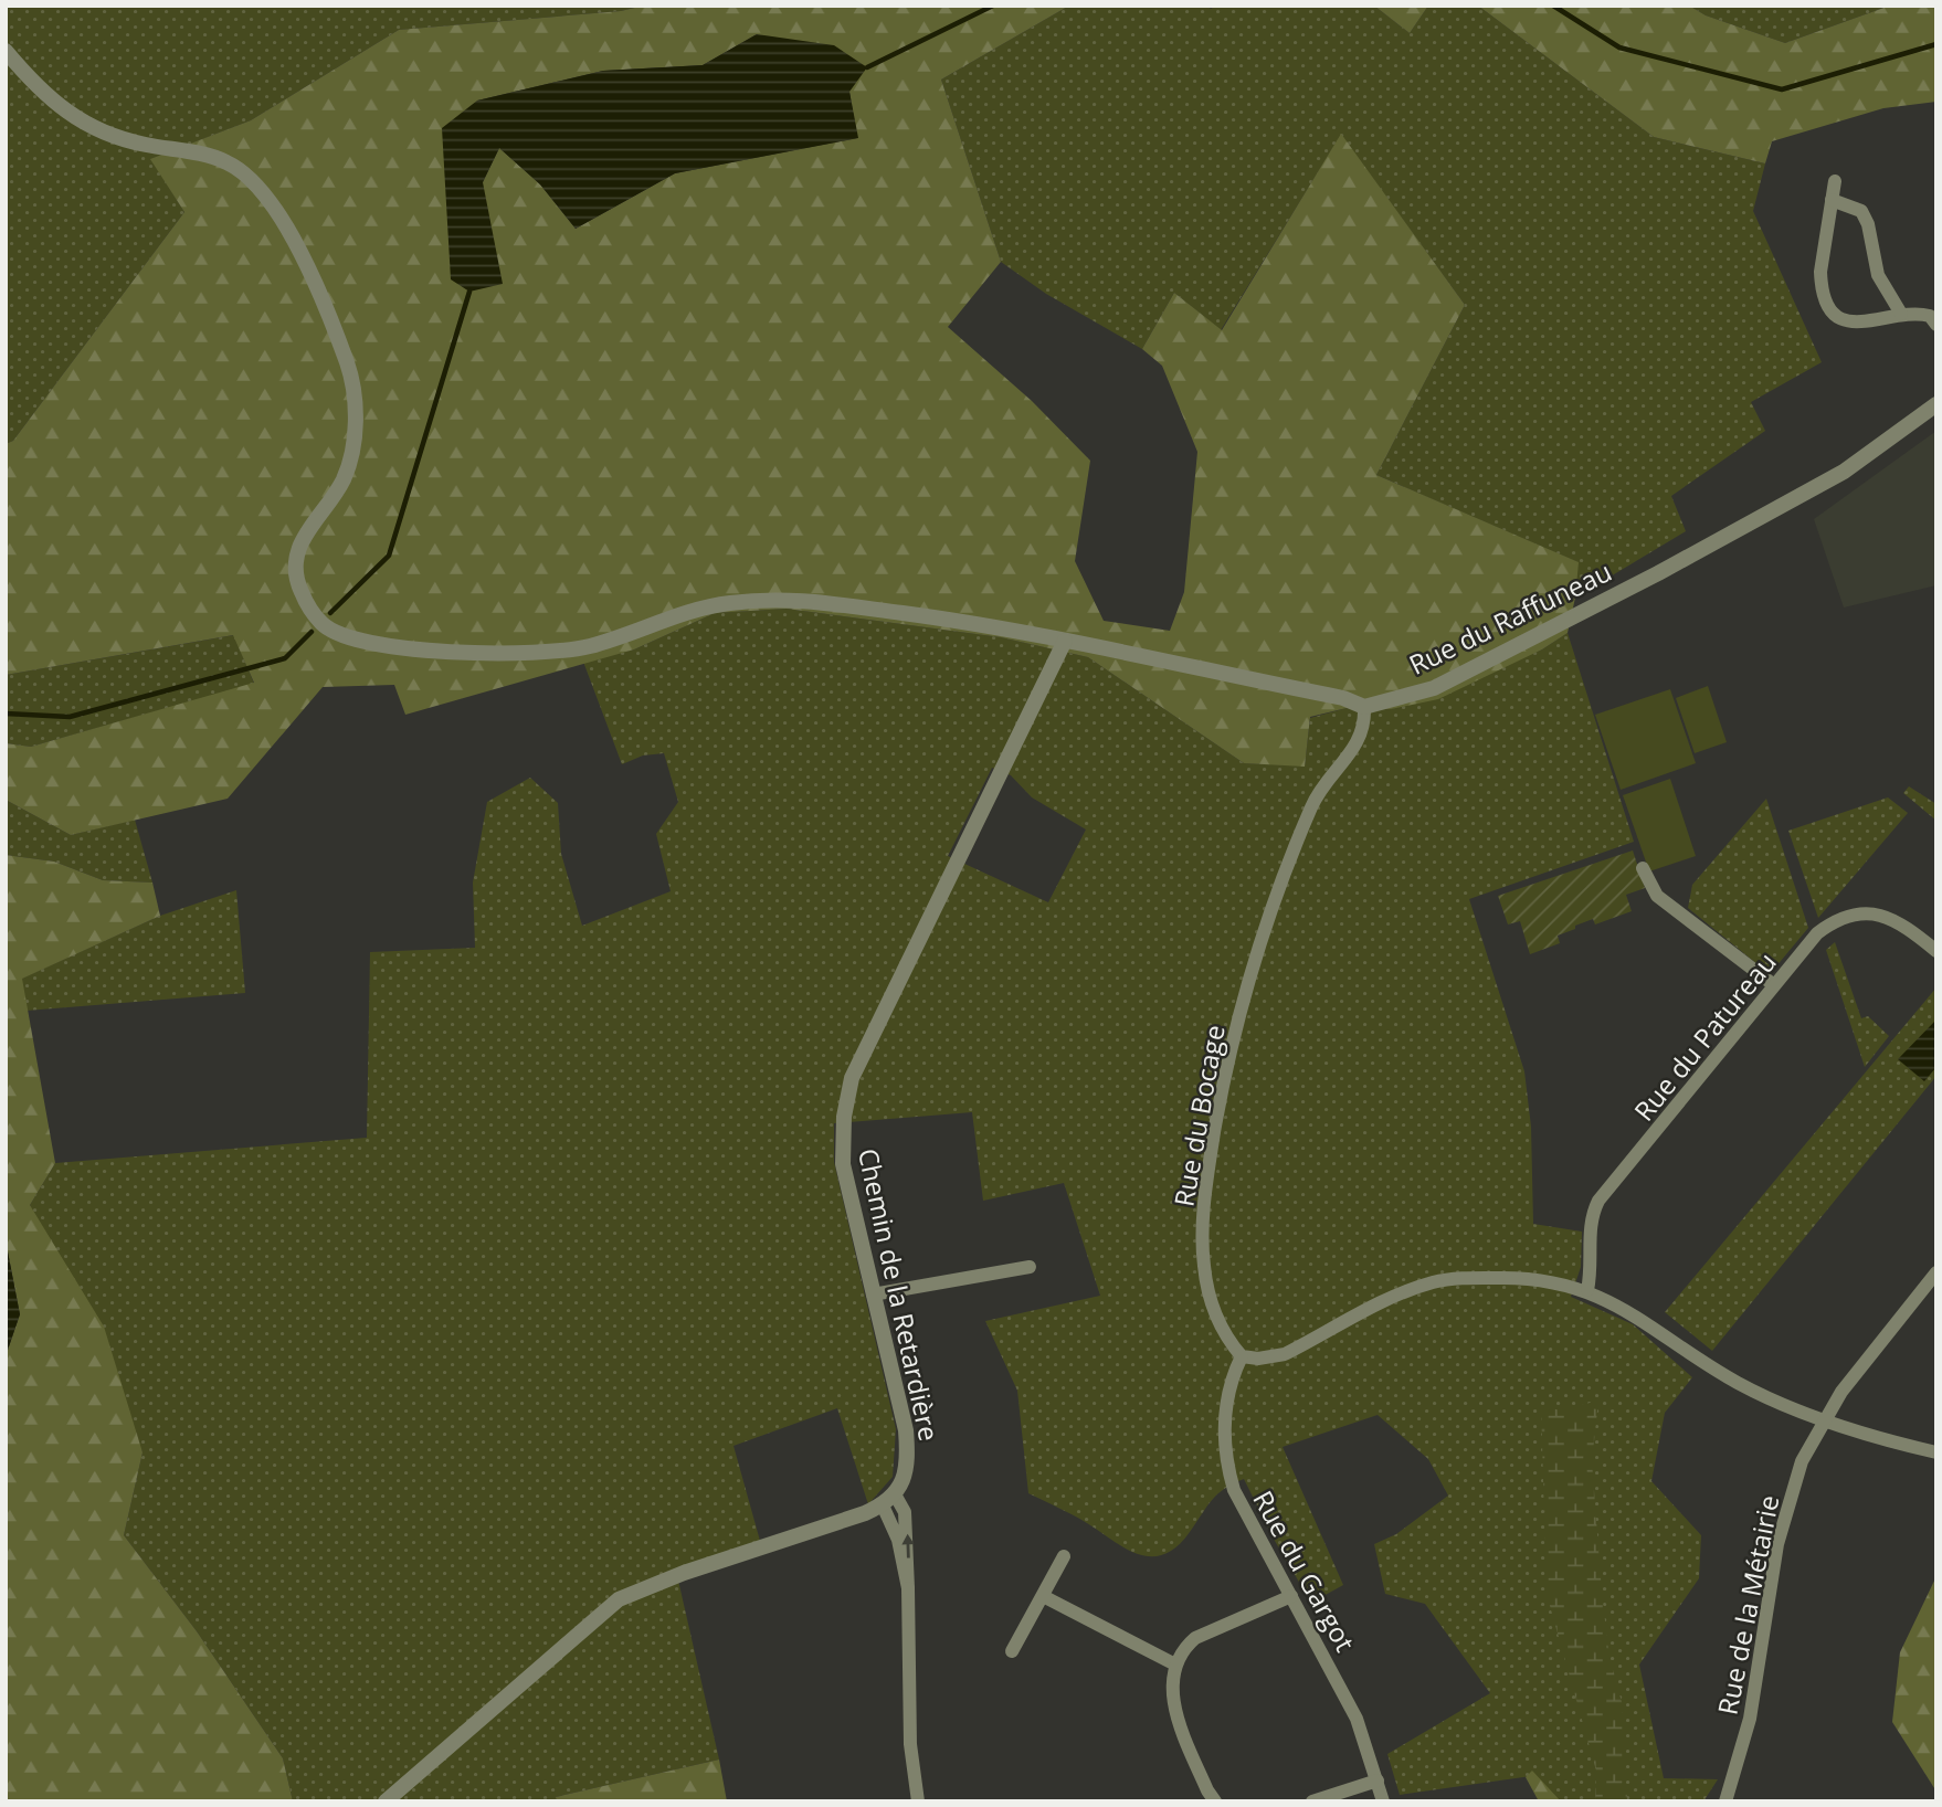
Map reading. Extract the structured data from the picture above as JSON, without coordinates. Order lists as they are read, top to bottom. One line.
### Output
{"streets":{"street":["Rue du Raffuneau","Rue du Patureau","Rue du Bocage","Chemin de la Retardière","Rue du Gargot","Rue de la Métairie"]},"crossings":[["Rue du Raffuneau","Rue du Bocage"],["Rue du Bocage","Rue du Gargot"]]}
